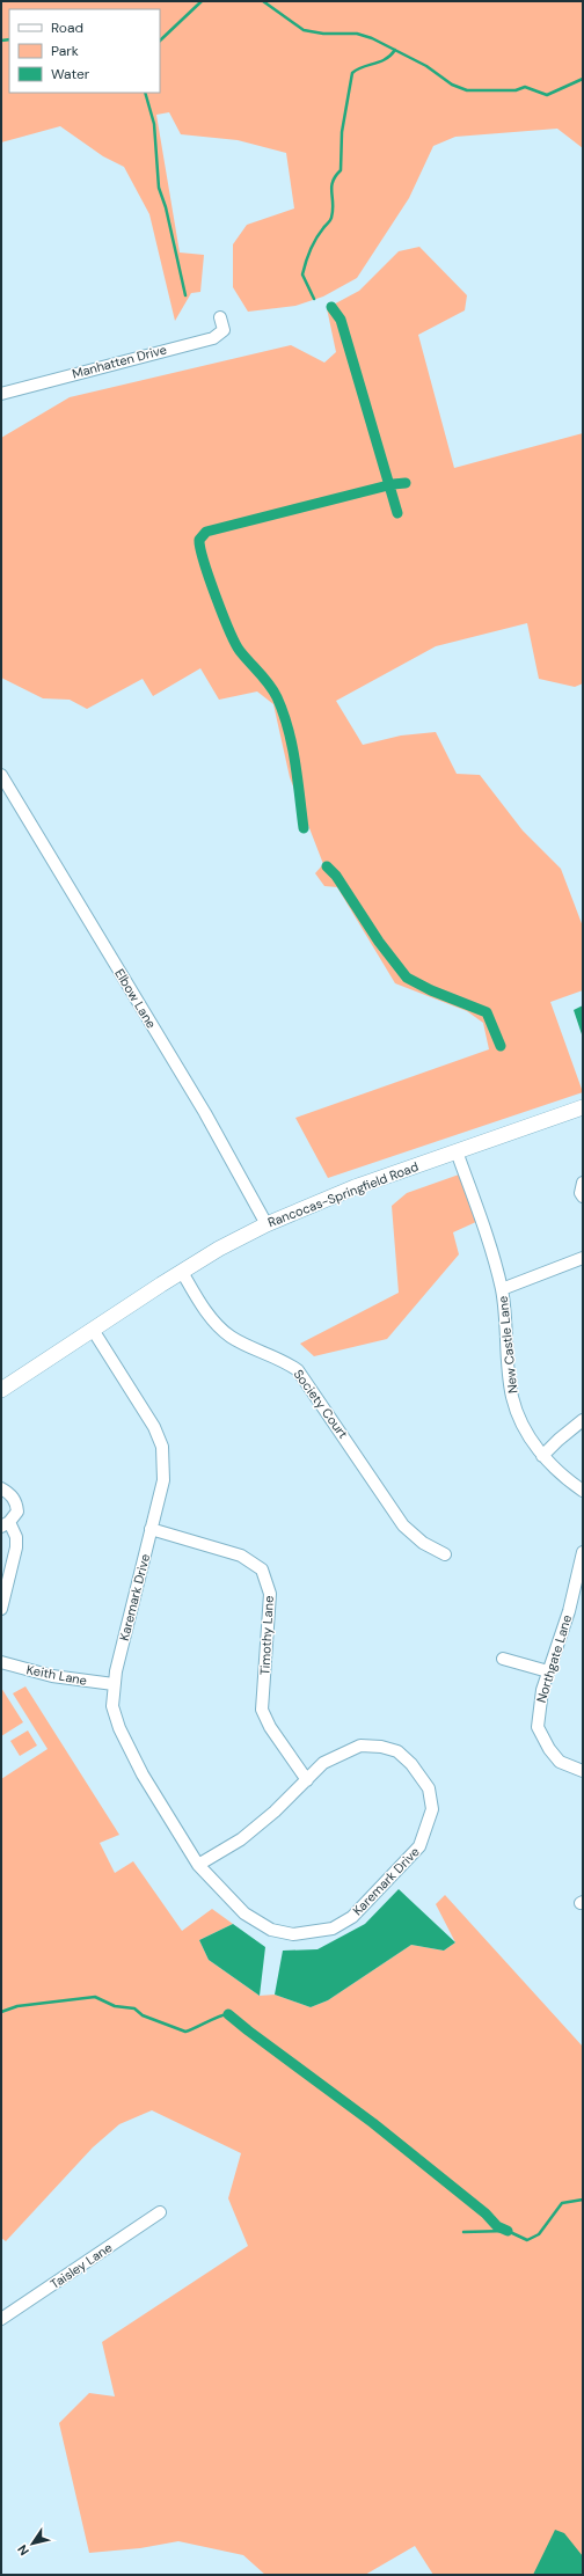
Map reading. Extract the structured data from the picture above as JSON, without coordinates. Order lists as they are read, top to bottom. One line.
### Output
{"streets":{"main road":["Rancocas-Springfield Road"],"street":["Manhatten Drive","Elbow Lane","New Castle Lane","Society Court","Karemark Drive","Timothy Lane","Northgate Lane","Keith Lane","Taisley Lane"]},"crossings":[["Elbow Lane","Rancocas-Springfield Road"],["Rancocas-Springfield Road","New Castle Lane"],["Rancocas-Springfield Road","Society Court"],["Rancocas-Springfield Road","Karemark Drive"],["Karemark Drive","Timothy Lane"],["Karemark Drive","Keith Lane"]],"legend":["Road","Park","Water"],"north":"bottom left"}
